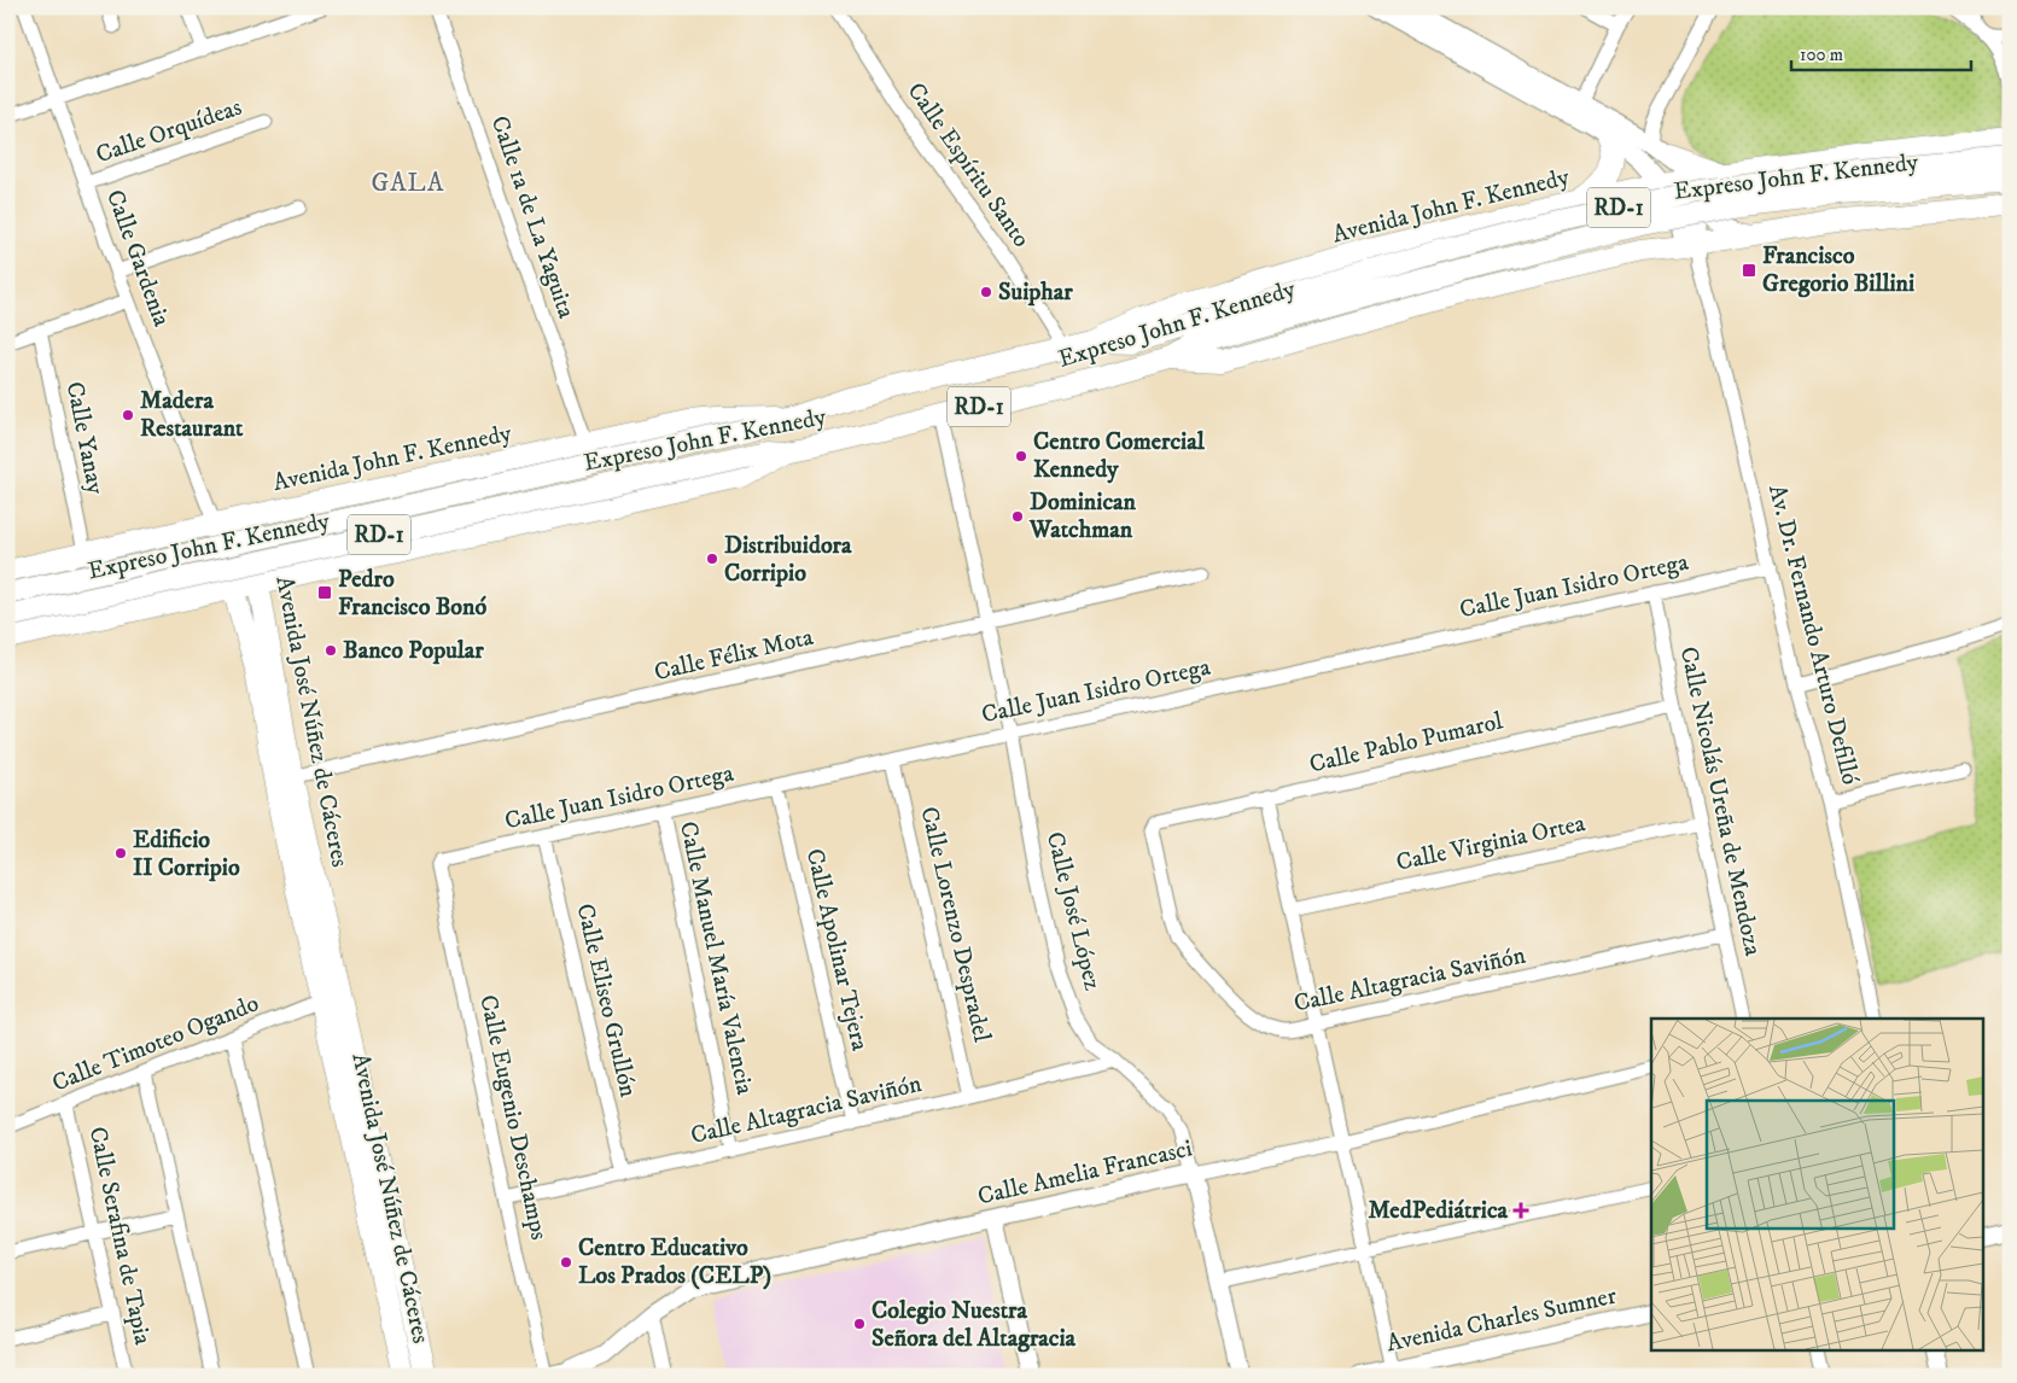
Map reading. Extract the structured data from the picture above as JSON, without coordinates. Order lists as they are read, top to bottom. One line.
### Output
{"streets":{"main road":["Expreso John F. Kennedy","Avenida John F. Kennedy","RD-1","Avenida José Núñez de Cáceres"],"street":["Calle Orquídeas","Calle Espíritu Santo","Calle 1a de La Yaguita","Calle Gardenia","Calle Yanay","Calle Juan Isidro Ortega","Av. Dr. Fernando Arturo Defilló","Calle Félix Mota","Calle Pablo Pumarol","Calle Nicolás Ureña de Mendoza","Calle Virginia Ortea","Calle José López","Calle Lorenzo Despradel","Calle Apolinar Tejera","Calle Manuel María Valencia","Calle Altagracia Saviñón","Calle Eliseo Grullón","Calle Timoteo Ogando","Calle Eugenio Deschamps","Calle Amelia Francasci","Calle Serafina de Tapia","Avenida Charles Sumner"]},"crossings":[["Calle Orquídeas","Calle Gardenia"],["Calle Espíritu Santo","Expreso John F. Kennedy"],["Expreso John F. Kennedy","Avenida John F. Kennedy"],["Expreso John F. Kennedy","RD-1"],["Expreso John F. Kennedy","Calle José López"],["Avenida John F. Kennedy","Calle 1a de La Yaguita"],["Avenida John F. Kennedy","Calle Gardenia"],["Avenida John F. Kennedy","Calle Yanay"],["Avenida John F. Kennedy","Avenida José Núñez de Cáceres"],["RD-1","Av. Dr. Fernando Arturo Defilló"],["RD-1","Avenida José Núñez de Cáceres"],["Calle Gardenia","Avenida José Núñez de Cáceres"],["Calle Juan Isidro Ortega","Av. Dr. Fernando Arturo Defilló"],["Calle Juan Isidro Ortega","Calle Nicolás Ureña de Mendoza"],["Calle Juan Isidro Ortega","Calle José López"],["Calle Juan Isidro Ortega","Calle Lorenzo Despradel"],["Calle Juan Isidro Ortega","Calle Apolinar Tejera"],["Calle Juan Isidro Ortega","Calle Manuel María Valencia"],["Calle Juan Isidro Ortega","Calle Eliseo Grullón"],["Calle Juan Isidro Ortega","Calle Eugenio Deschamps"],["Calle Félix Mota","Avenida José Núñez de Cáceres"],["Calle Félix Mota","Calle José López"],["Avenida José Núñez de Cáceres","Calle Timoteo Ogando"],["Calle Pablo Pumarol","Calle Nicolás Ureña de Mendoza"],["Calle Pablo Pumarol","Calle Altagracia Saviñón"],["Calle Nicolás Ureña de Mendoza","Calle Virginia Ortea"],["Calle Nicolás Ureña de Mendoza","Calle Altagracia Saviñón"],["Calle José López","Calle Altagracia Saviñón"],["Calle José López","Calle Amelia Francasci"],["Calle Lorenzo Despradel","Calle Altagracia Saviñón"],["Calle Apolinar Tejera","Calle Altagracia Saviñón"],["Calle Manuel María Valencia","Calle Altagracia Saviñón"],["Calle Altagracia Saviñón","Calle Eliseo Grullón"],["Calle Altagracia Saviñón","Calle Eugenio Deschamps"],["Calle Timoteo Ogando","Calle Serafina de Tapia"],["Calle Eugenio Deschamps","Calle Amelia Francasci"]],"districts":["GALA"],"places":{"transit":["Francisco Gregorio Billini","Pedro Francisco Bonó"],"other":["Suiphar","Madera Restaurant","Centro Comercial Kennedy","Dominican Watchman","Distribuidora Corripio","Banco Popular","Edificio II Corripio","Centro Educativo Los Prados (CELP)","Colegio Nuestra Señora del Altagracia"],"health":["MedPediátrica"]},"scale_bar":"100 m"}
